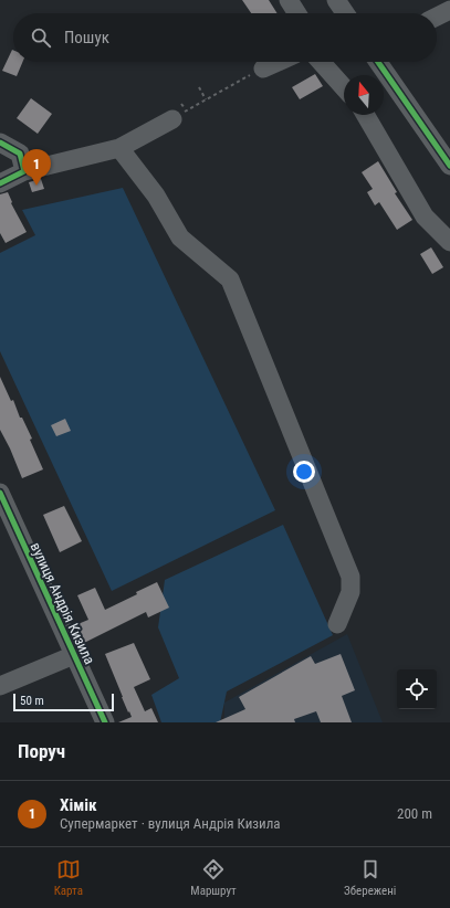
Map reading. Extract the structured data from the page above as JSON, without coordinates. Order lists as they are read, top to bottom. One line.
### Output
{"streets":{"street":["вулиця Андрія Кизила"]},"scale_bar":"50 m","north":"top","page":{"search":"Пошук","pins":"1","scale":"50 m","heading":"Поруч","list":[{"mark":"1","name":"Хімік","note":"Супермаркет · вулиця Андрія Кизила","value":"200 m"}],"nav":["Карта","Маршрут","Збережені"]}}
